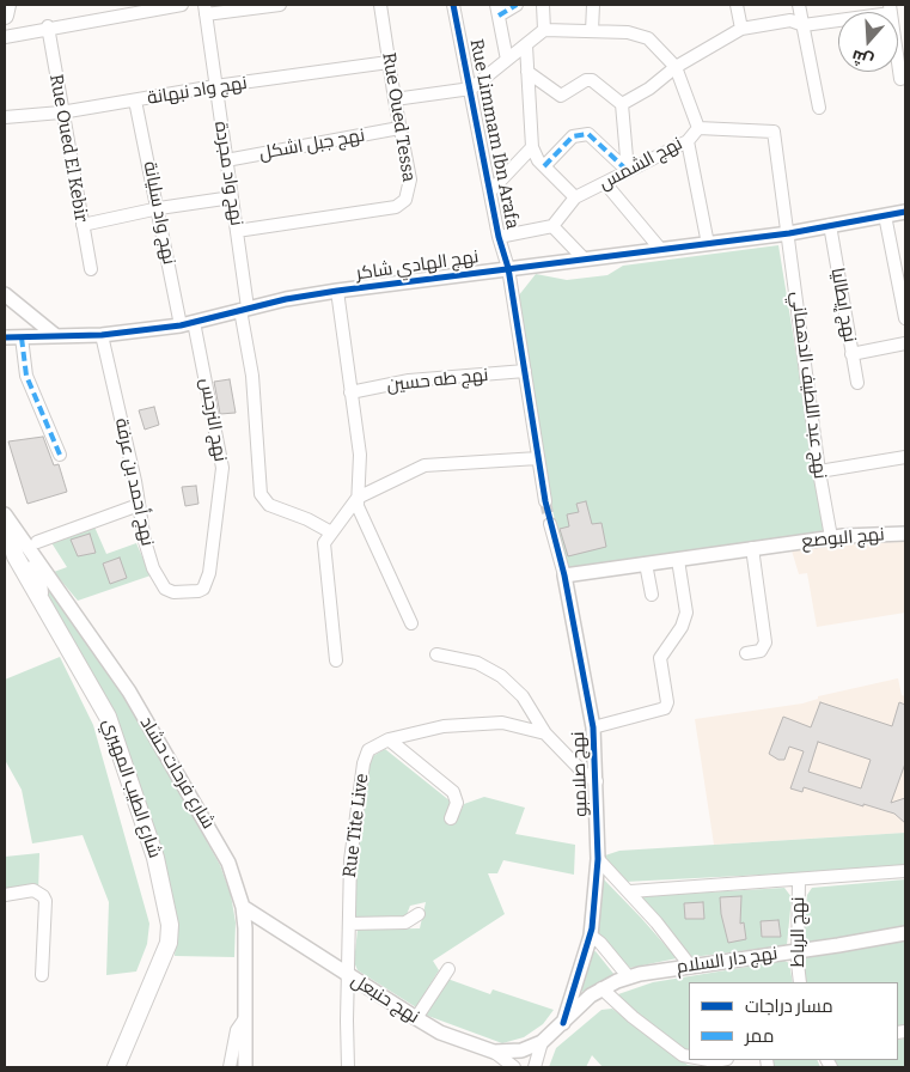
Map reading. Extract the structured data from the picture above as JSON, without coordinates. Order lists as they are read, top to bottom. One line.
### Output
{"streets":{"main road":["شارع الطيب المهيري"],"street":["نهج واد نبهانة","Rue Oued Tessa","Rue Limmam Ibn Arafa","نهج جبل اشكل","Rue Oued El Kebir","نهج الشمس","نهج واد مجردة","نهج واد سليانة","نهج الهادي شاكر","نهج إيطاليا","نهج طه حسين","نهج عبد اللطيف الدهماني","نهج النرجس","نهج أحمد بن عرفة","نهج البوصع","شارع فرحات حشاد","نهج صلامبو","Rue Tite Live","نهج الرباط","نهج دار السلام","نهج حنبعل"]},"crossings":[["نهج واد نبهانة","Rue Oued Tessa"],["نهج واد نبهانة","Rue Oued El Kebir"],["نهج واد نبهانة","نهج واد مجردة"],["نهج واد نبهانة","نهج واد سليانة"],["Rue Oued Tessa","نهج جبل اشكل"],["Rue Oued Tessa","نهج واد مجردة"],["Rue Limmam Ibn Arafa","نهج الهادي شاكر"],["نهج جبل اشكل","نهج واد مجردة"],["نهج الشمس","نهج عبد اللطيف الدهماني"],["نهج واد مجردة","نهج الهادي شاكر"],["نهج واد سليانة","نهج الهادي شاكر"],["نهج واد سليانة","نهج النرجس"],["نهج الهادي شاكر","نهج إيطاليا"],["نهج الهادي شاكر","نهج عبد اللطيف الدهماني"],["نهج الهادي شاكر","نهج النرجس"],["نهج الهادي شاكر","نهج أحمد بن عرفة"],["نهج عبد اللطيف الدهماني","نهج البوصع"],["نهج النرجس","نهج أحمد بن عرفة"],["نهج البوصع","نهج صلامبو"],["شارع فرحات حشاد","نهج حنبعل"],["نهج صلامبو","نهج دار السلام"],["Rue Tite Live","نهج حنبعل"],["نهج الرباط","نهج دار السلام"]],"legend":["مسار دراجات","ممر"],"north":"bottom"}
